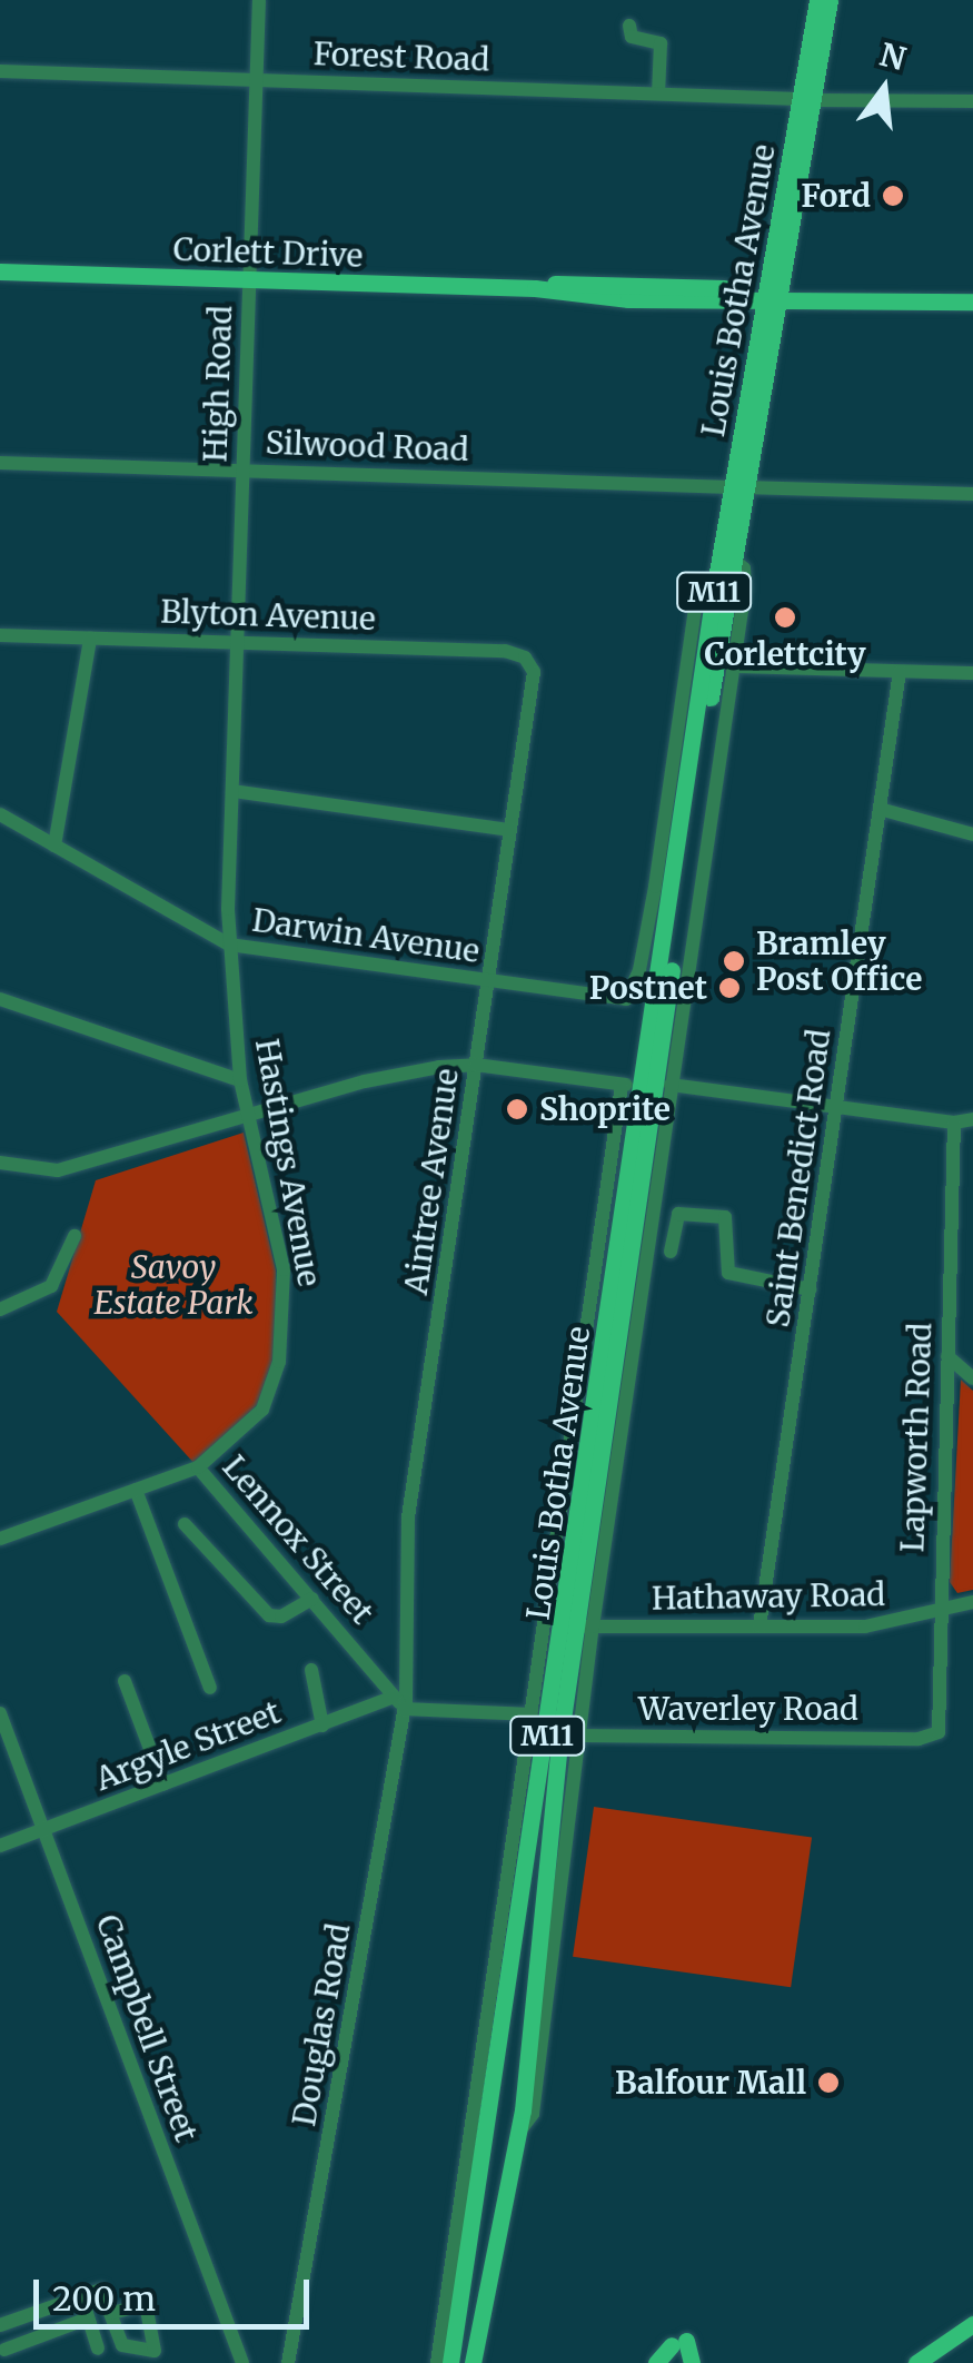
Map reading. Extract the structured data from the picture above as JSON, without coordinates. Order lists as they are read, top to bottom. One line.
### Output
{"streets":{"main road":["Corlett Drive","Louis Botha Avenue","M11"],"street":["Forest Road","High Road","Silwood Road","Blyton Avenue","Darwin Avenue","Hastings Avenue","Saint Benedict Road","Aintree Avenue","Lapworth Road","Lennox Street","Hathaway Road","Waverley Road","Argyle Street","Douglas Road","Campbell Street"]},"crossings":[["Forest Road","Louis Botha Avenue"],["Forest Road","High Road"],["Corlett Drive","Louis Botha Avenue"],["Corlett Drive","High Road"],["Louis Botha Avenue","Silwood Road"],["Louis Botha Avenue","Darwin Avenue"],["Louis Botha Avenue","Hathaway Road"],["Louis Botha Avenue","Waverley Road"],["High Road","Silwood Road"],["High Road","Hastings Avenue"],["Blyton Avenue","Hastings Avenue"],["Blyton Avenue","Aintree Avenue"],["Darwin Avenue","Hastings Avenue"],["Darwin Avenue","Aintree Avenue"],["Hastings Avenue","Lennox Street"],["Saint Benedict Road","Hathaway Road"],["Aintree Avenue","Lennox Street"],["Aintree Avenue","Argyle Street"],["Aintree Avenue","Douglas Road"],["Lapworth Road","Hathaway Road"],["Lapworth Road","Waverley Road"],["Lennox Street","Argyle Street"],["Lennox Street","Douglas Road"],["Argyle Street","Douglas Road"],["Argyle Street","Campbell Street"]],"parks":["Savoy Estate Park"],"places":["Ford","Corlettcity","Bramley Post Office","Postnet","Shoprite","Balfour Mall"],"scale_bar":"200 m","north":"top"}
